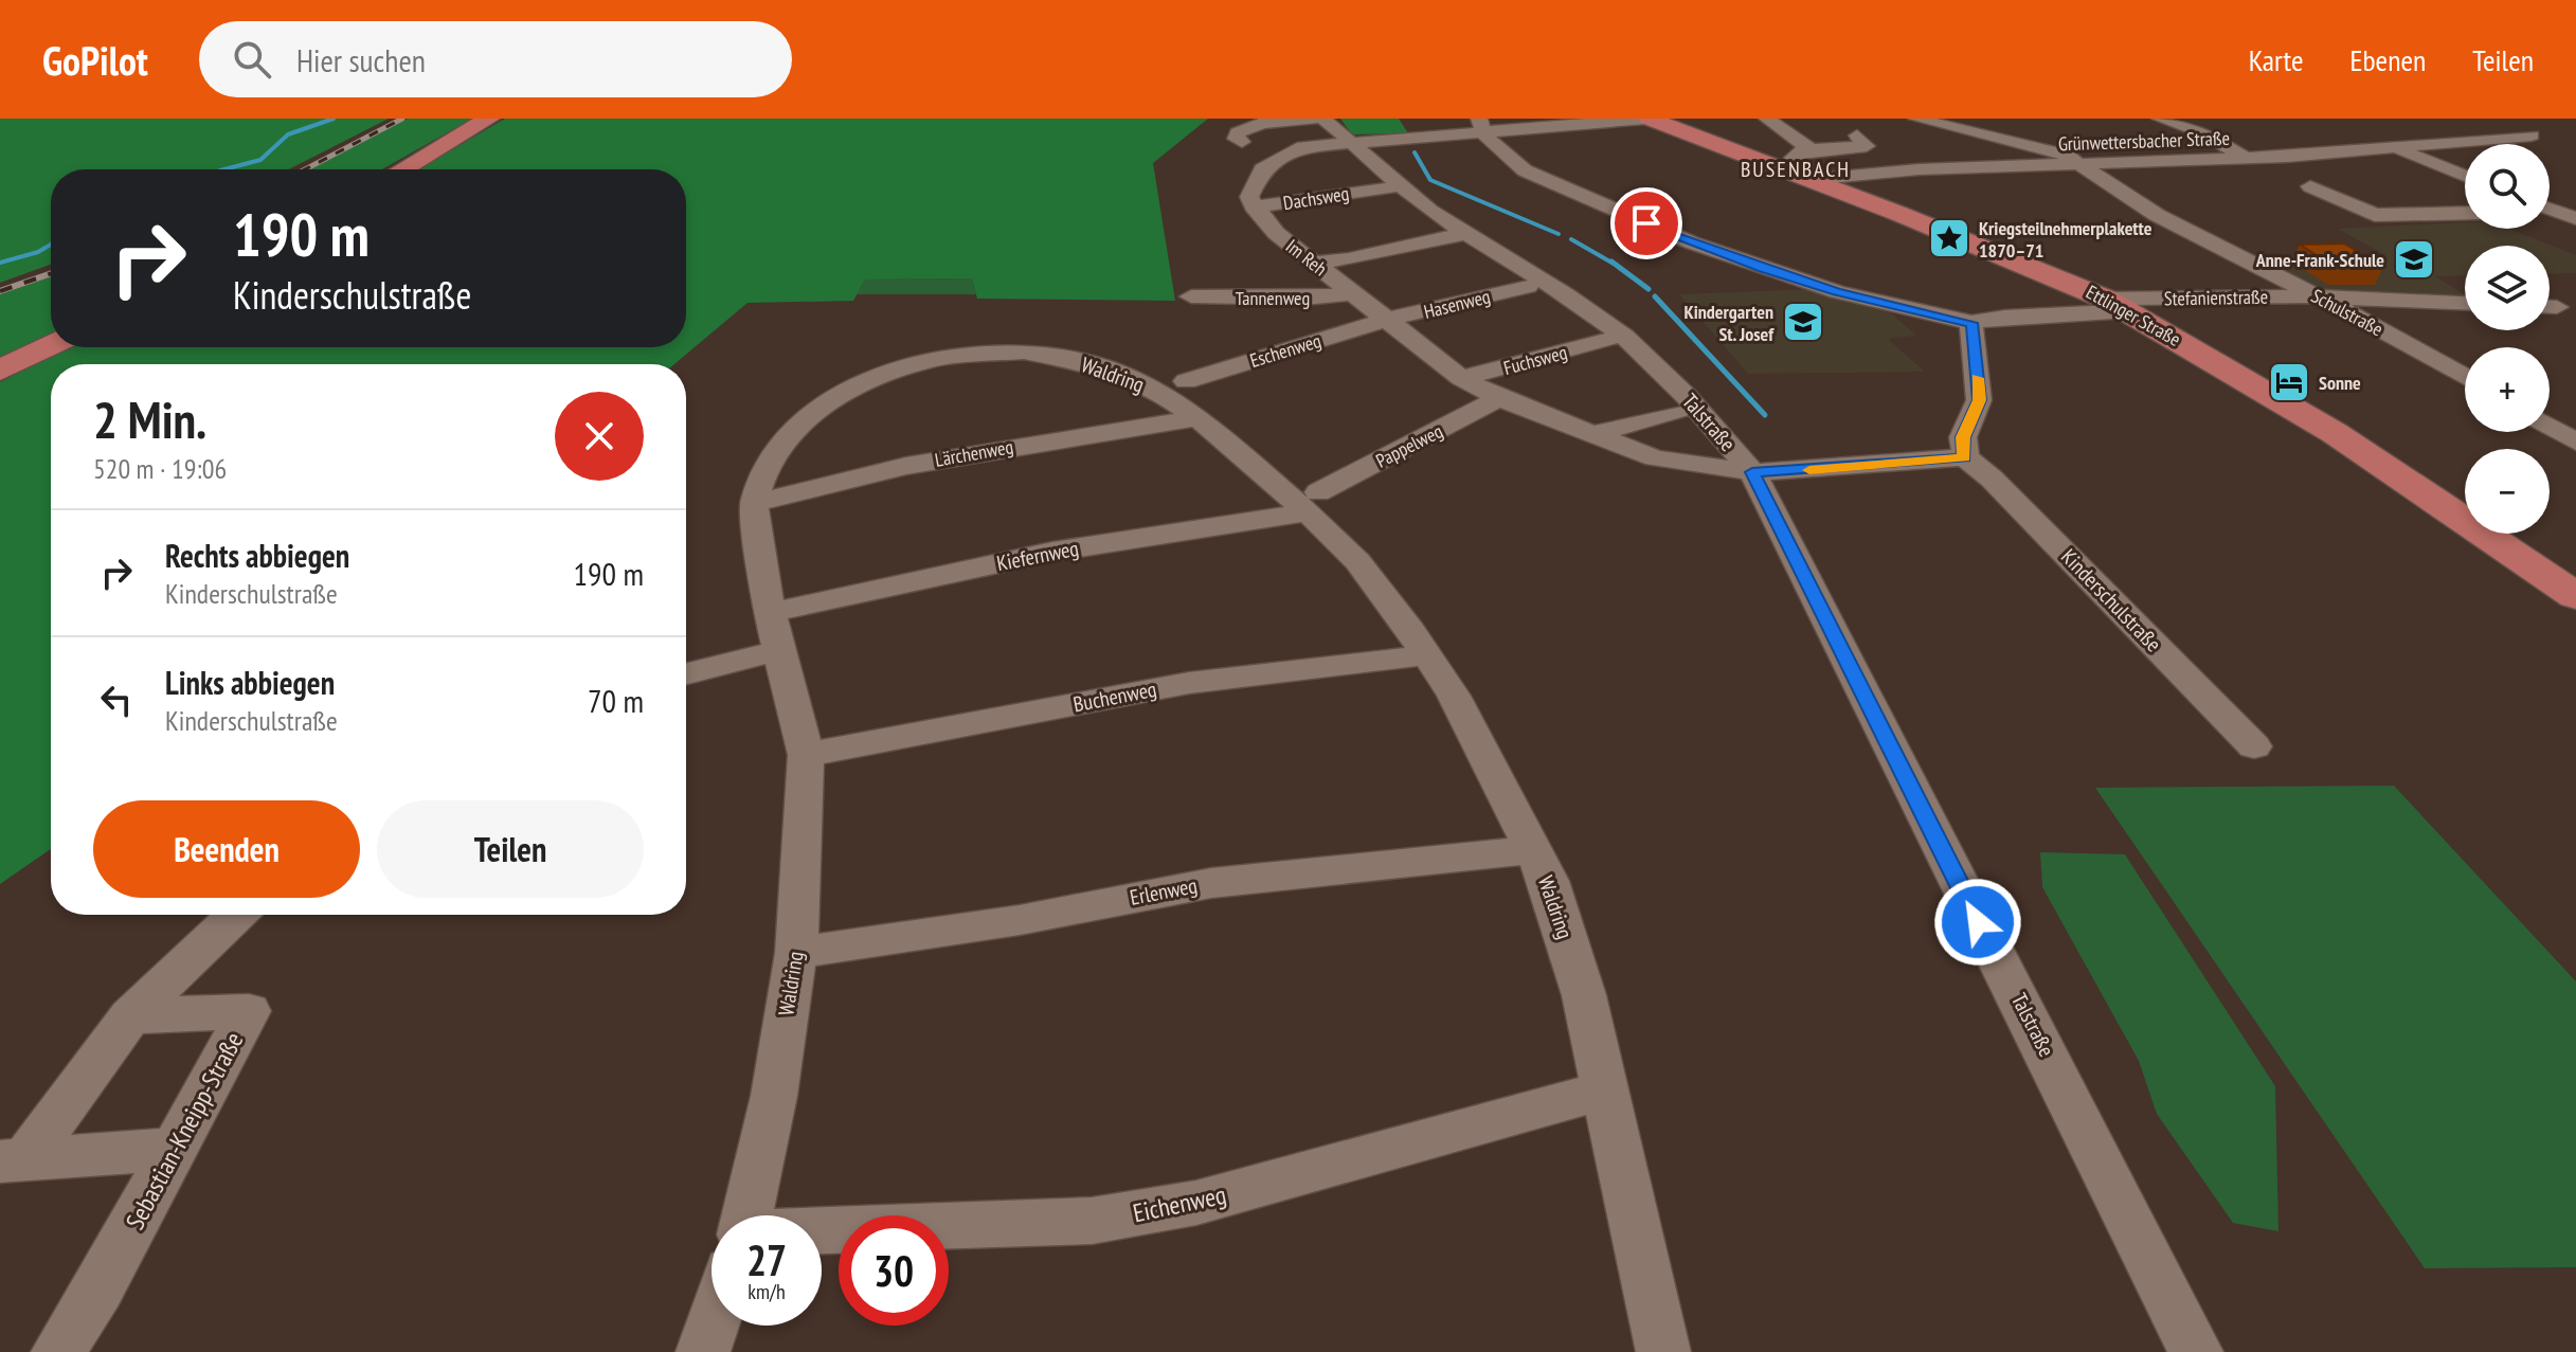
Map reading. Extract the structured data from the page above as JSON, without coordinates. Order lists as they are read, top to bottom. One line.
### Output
{"streets":{"main road":["Ettlinger Straße"],"street":["Grünwettersbacher Straße","Dachsweg","Im Reh","Tannenweg","Stefanienstraße","Hasenweg","Schulstraße","Eschenweg","Fuchsweg","Waldring","Talstraße","Pappelweg","Lärchenweg","Kiefernweg","Kinderschulstraße","Buchenweg","Erlenweg","Sebastian-Kneipp-Straße","Eichenweg"]},"crossings":[["Grünwettersbacher Straße","Schulstraße"],["Grünwettersbacher Straße","Ettlinger Straße"],["Dachsweg","Im Reh"],["Dachsweg","Talstraße"],["Im Reh","Tannenweg"],["Im Reh","Hasenweg"],["Im Reh","Eschenweg"],["Im Reh","Fuchsweg"],["Im Reh","Talstraße"],["Im Reh","Pappelweg"],["Stefanienstraße","Schulstraße"],["Stefanienstraße","Ettlinger Straße"],["Hasenweg","Eschenweg"],["Waldring","Pappelweg"],["Waldring","Lärchenweg"],["Waldring","Kiefernweg"],["Waldring","Buchenweg"],["Waldring","Erlenweg"],["Waldring","Eichenweg"],["Pappelweg","Kiefernweg"]],"districts":["BUSENBACH"],"places":{"place":["Kriegsteilnehmerplakette 1870–71"],"school or university":["Anne-Frank-Schule","Kindergarten St. Josef"],"hotel":["Sonne"]},"page":{"header":"GoPilot","search":"Hier suchen","nav":["Karte","Ebenen","Teilen"],"map_buttons":["+","−"],"turn":["190 m","Kinderschulstraße"],"heading":["2 Min.","520 m · 19:06"],"list":[{"name":"Rechts abbiegen","note":"Kinderschulstraße","value":"190 m"},{"name":"Links abbiegen","note":"Kinderschulstraße","value":"70 m"}],"buttons":["Beenden","Teilen"],"speed":"27 km/h","limit":"30"}}
